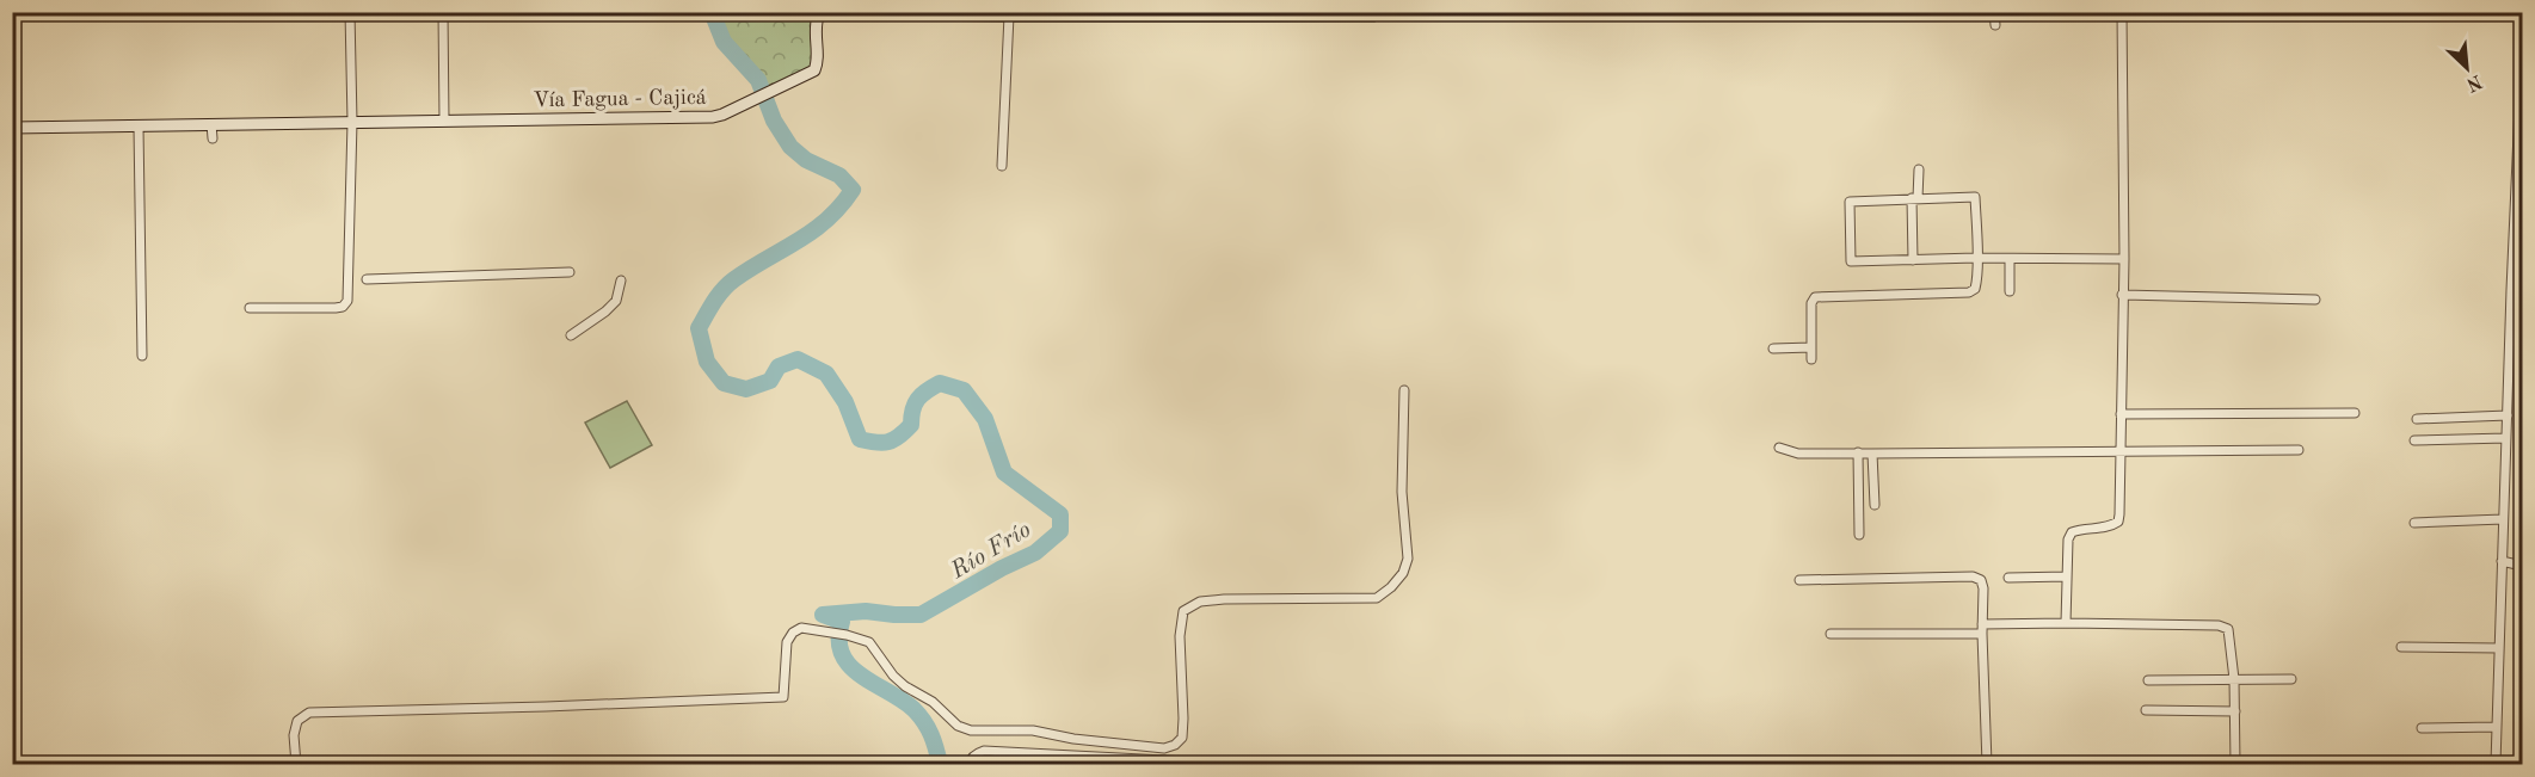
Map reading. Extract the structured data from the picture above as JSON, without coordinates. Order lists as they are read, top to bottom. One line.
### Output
{"streets":{"street":["Vía Fagua - Cajicá"]},"water":["Río Frío"],"north":"bottom right"}
